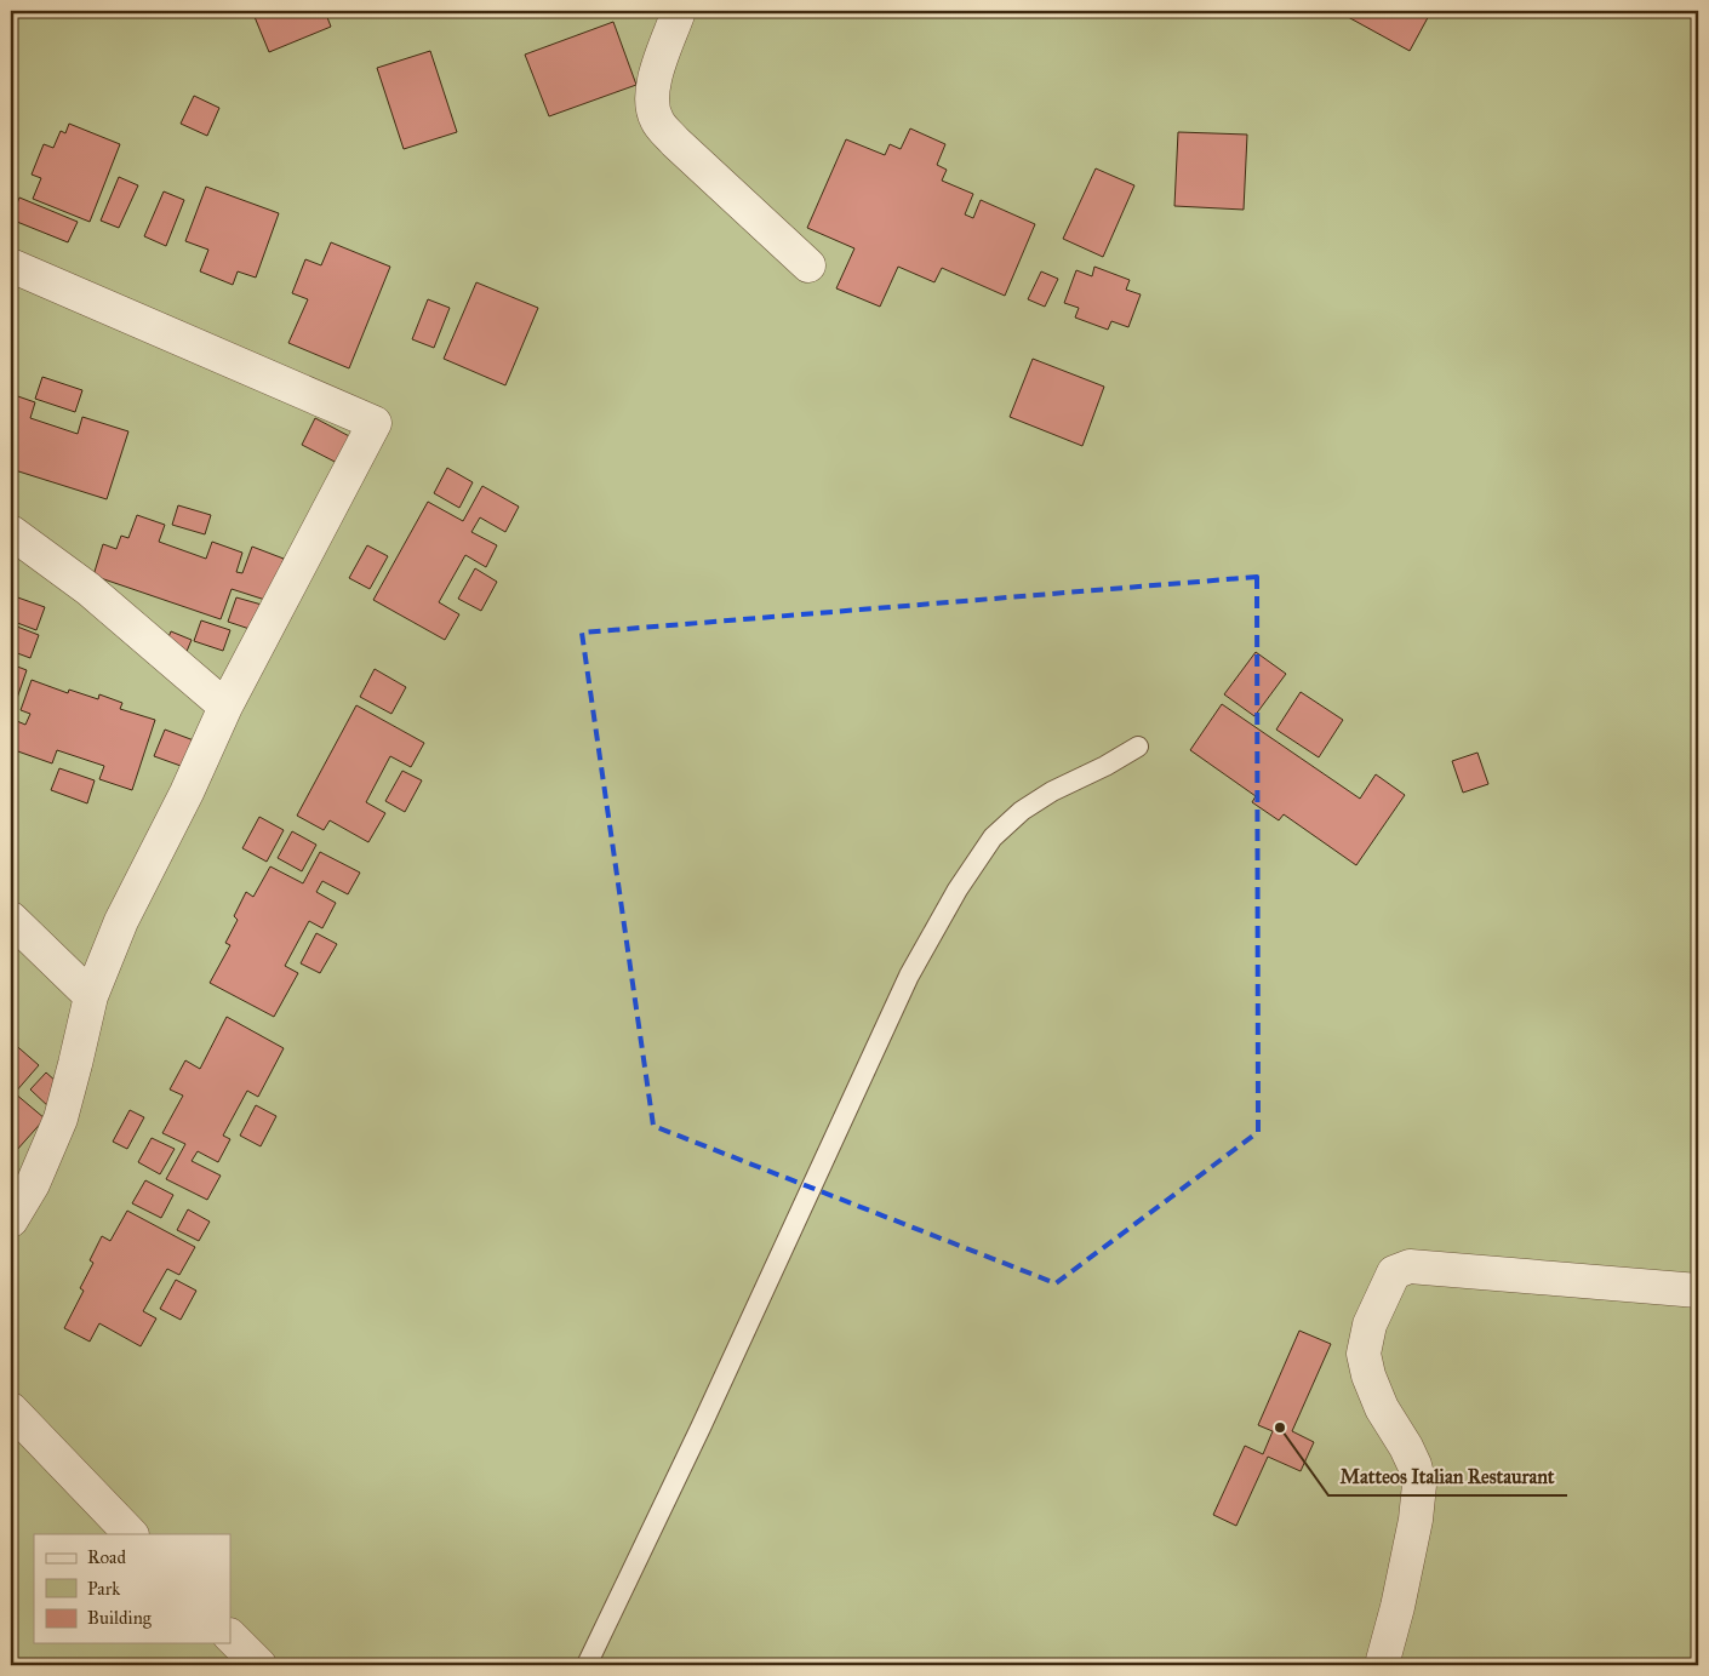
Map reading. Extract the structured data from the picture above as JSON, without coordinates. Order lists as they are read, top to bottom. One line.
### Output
{"places":["Matteos Italian Restaurant"],"legend":["Road","Park","Building"]}
